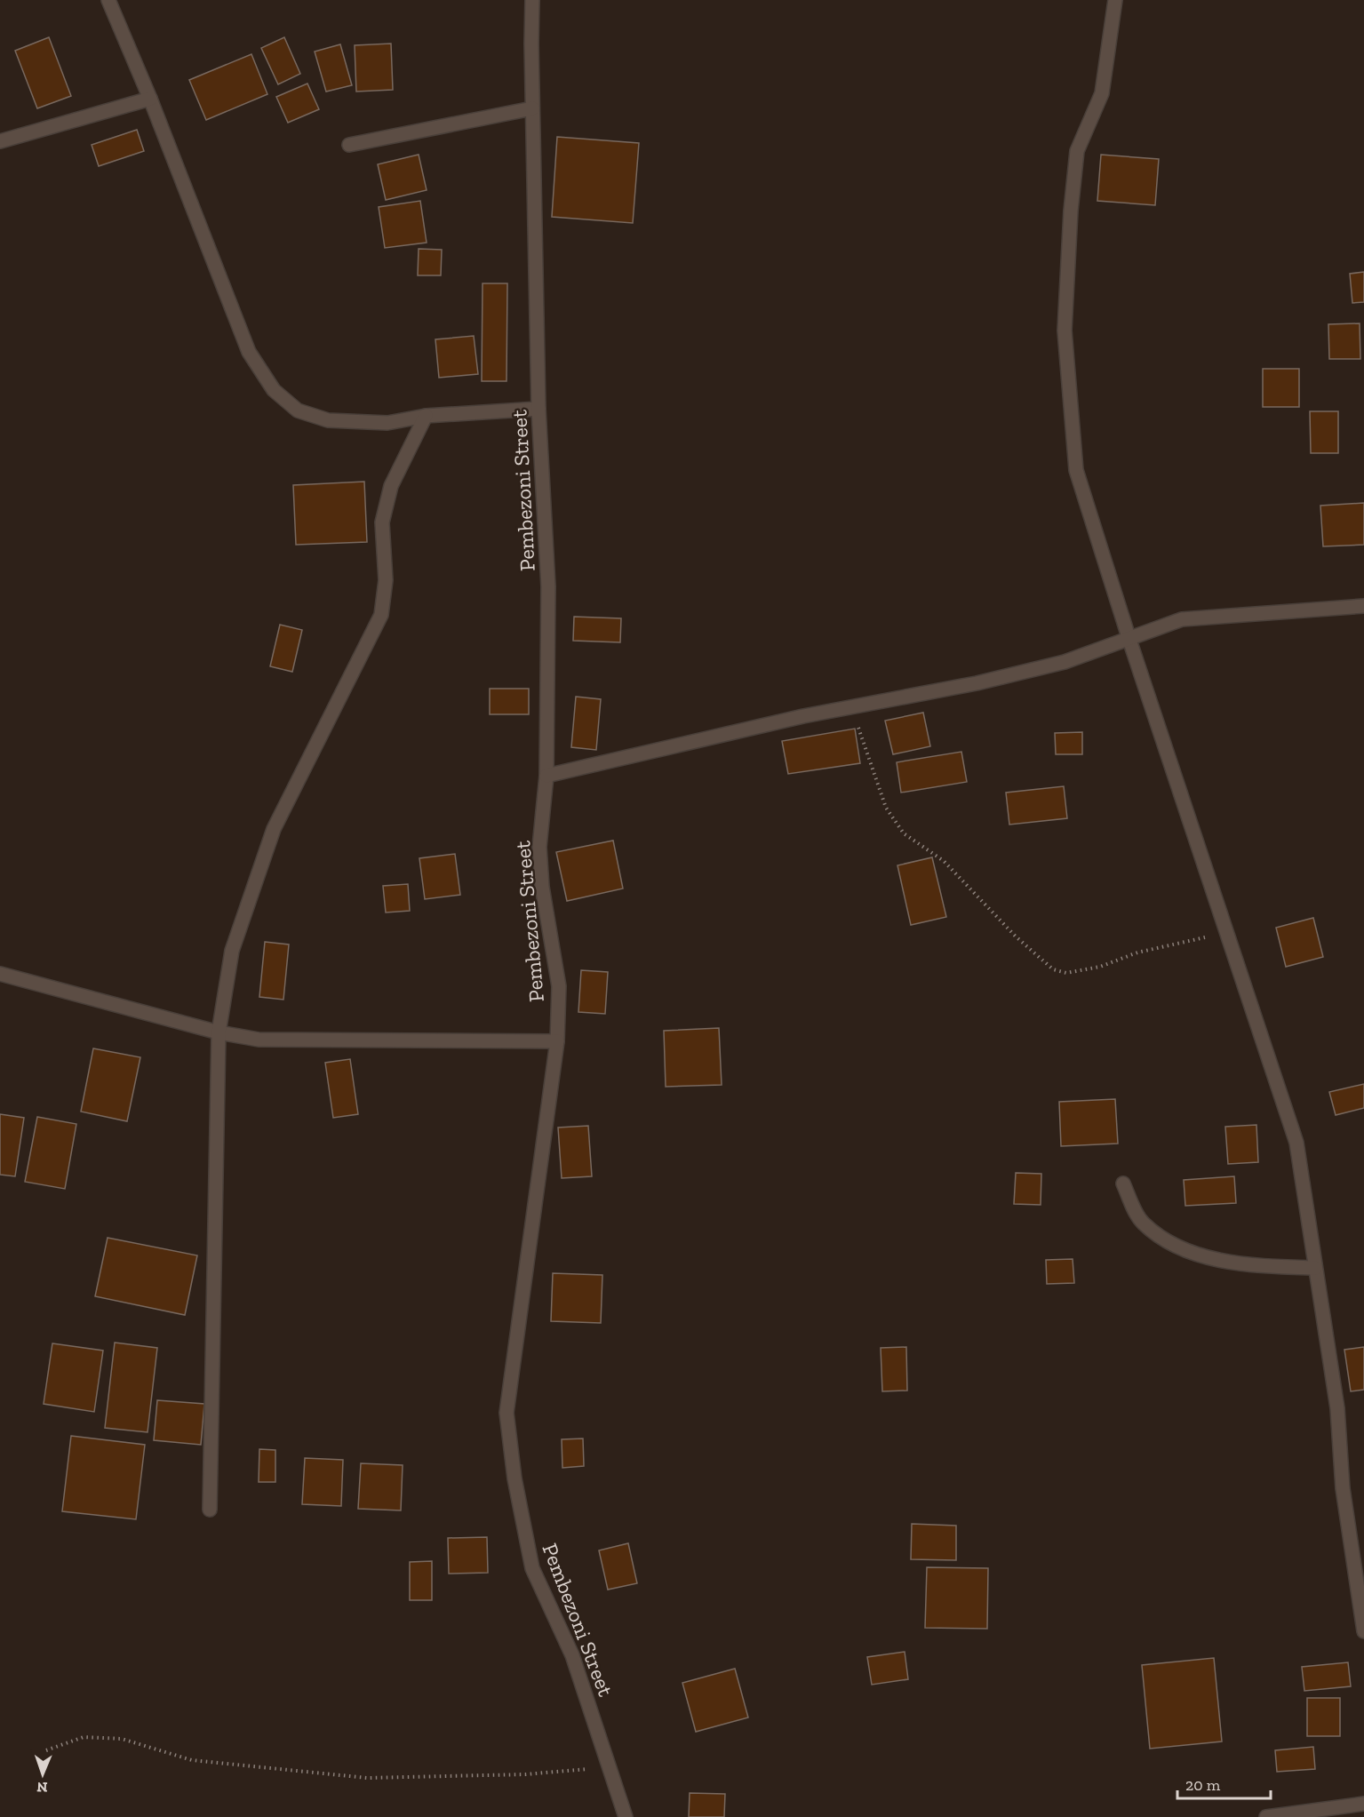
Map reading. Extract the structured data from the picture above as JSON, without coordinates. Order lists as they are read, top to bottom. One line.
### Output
{"streets":{"street":["Pembezoni Street"]},"scale_bar":"20 m","north":"bottom"}
